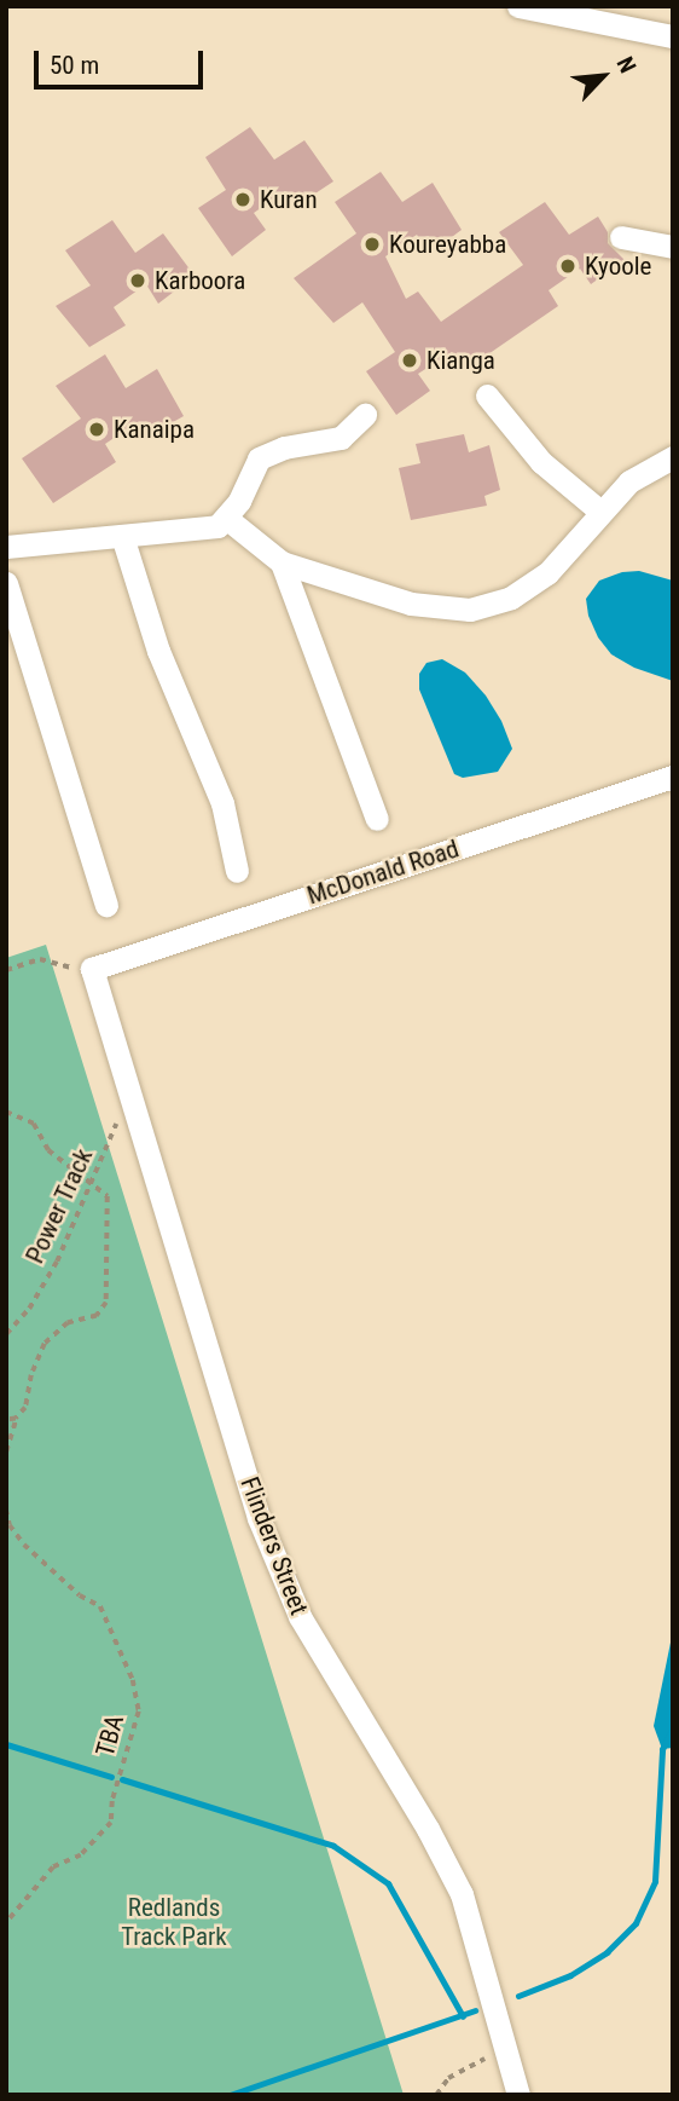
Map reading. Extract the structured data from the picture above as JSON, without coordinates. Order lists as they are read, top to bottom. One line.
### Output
{"streets":{"street":["McDonald Road","Flinders Street"],"path":["Power Track","TBA"]},"crossings":[["McDonald Road","Flinders Street"]],"parks":["Redlands Track Park"],"places":["Kuran","Koureyabba","Kyoole","Karboora","Kianga","Kanaipa"],"scale_bar":"50 m","north":"top right"}
